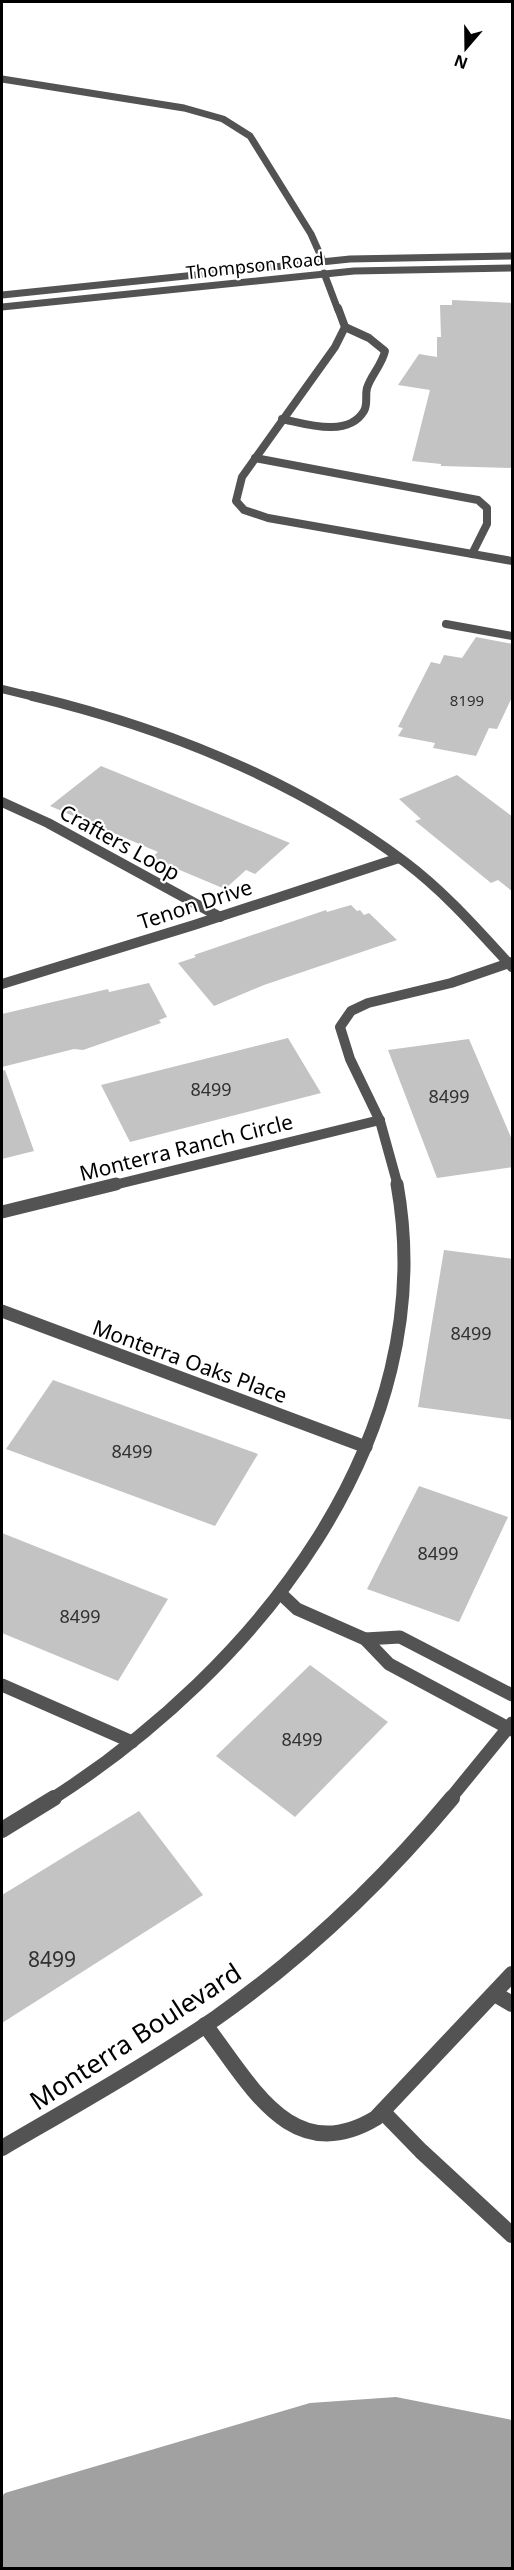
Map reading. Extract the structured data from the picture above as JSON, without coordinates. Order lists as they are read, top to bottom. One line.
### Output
{"streets":{"street":["Thompson Road","Crafters Loop","Tenon Drive","Monterra Ranch Circle","Monterra Oaks Place","Monterra Boulevard"]},"crossings":[["Crafters Loop","Tenon Drive"]],"house_numbers":["8199","8499","8499","8499","8499","8499","8499","8499","8499"],"north":"bottom"}
